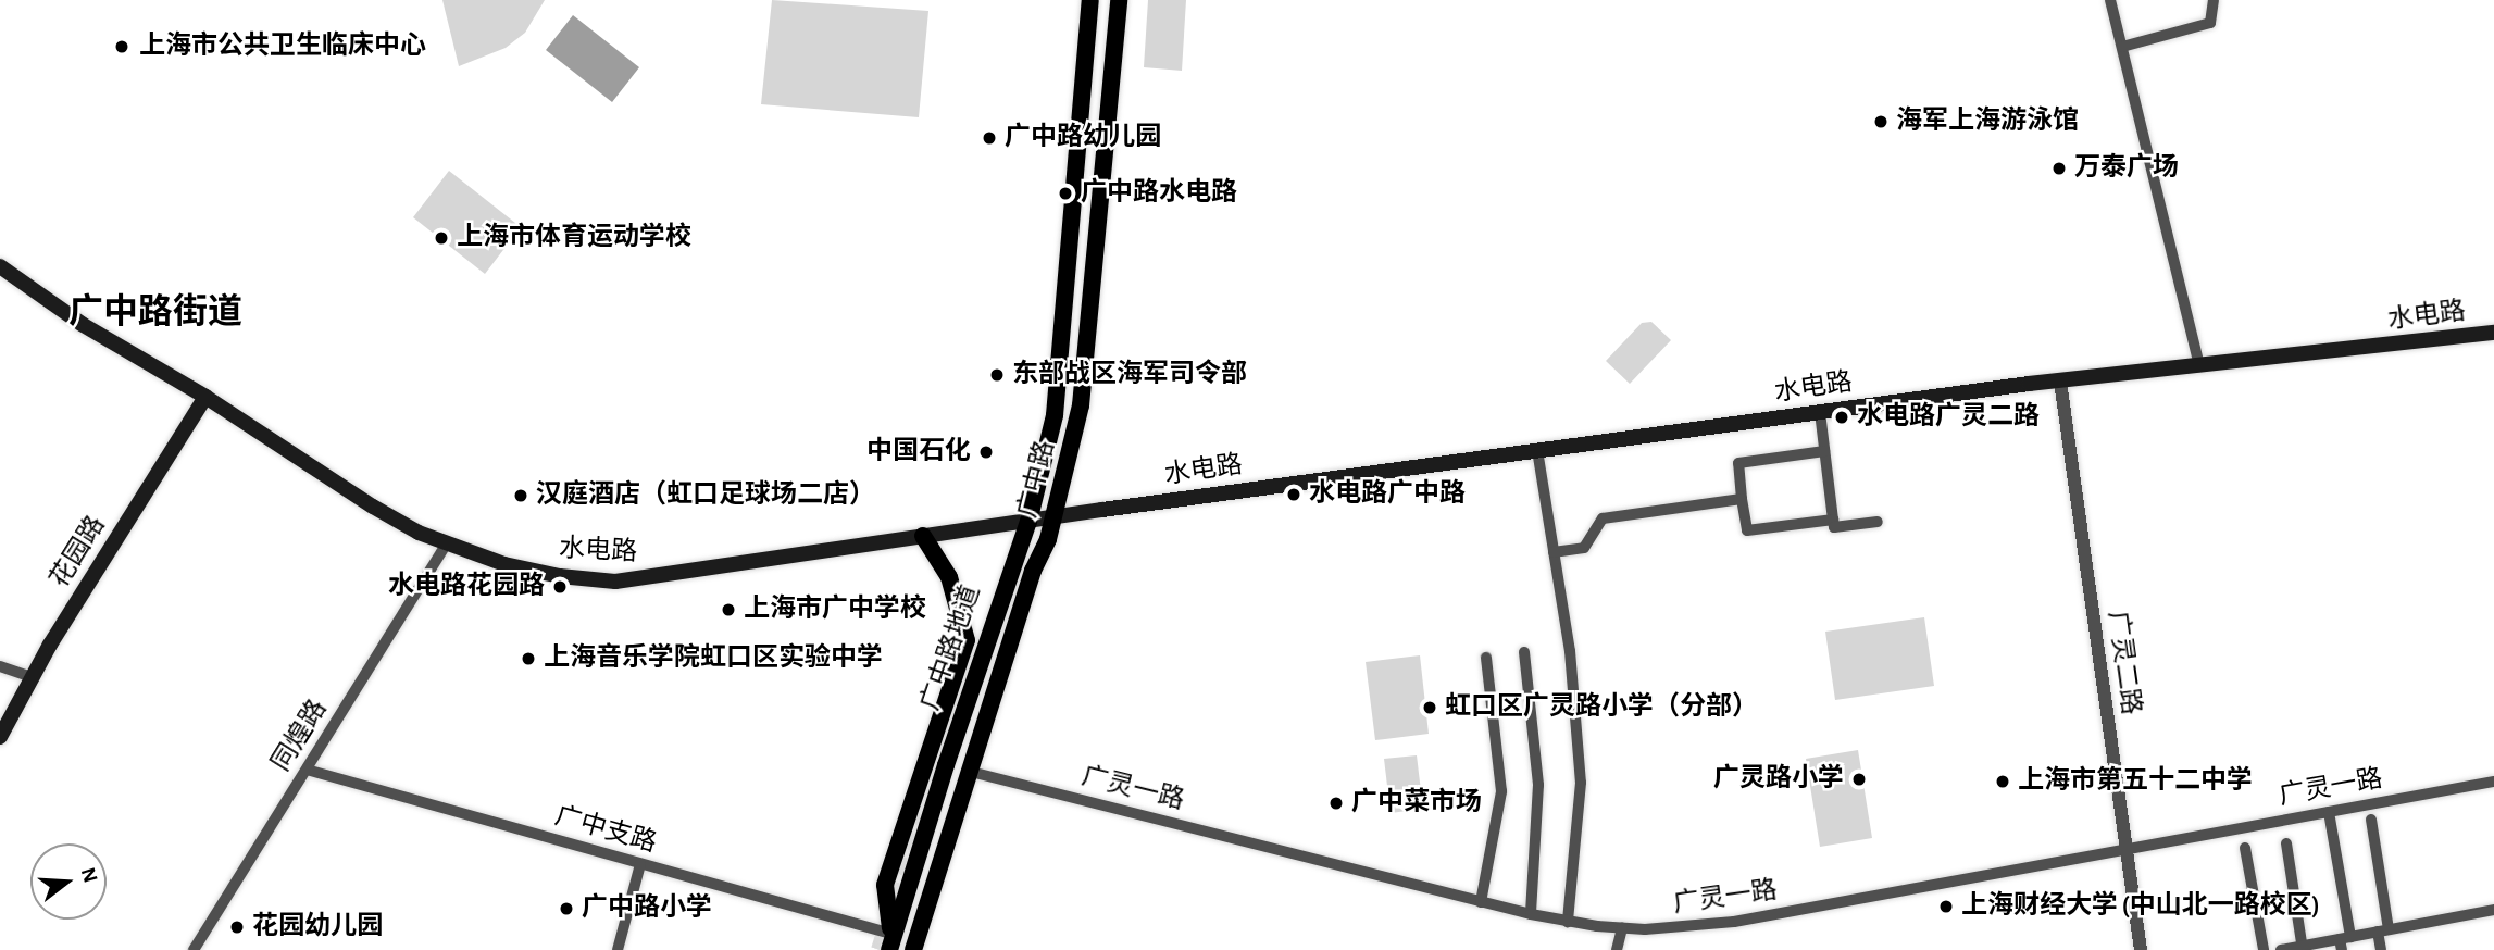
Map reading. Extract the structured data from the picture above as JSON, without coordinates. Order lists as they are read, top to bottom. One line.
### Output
{"streets":{"main road":["水电路","广中路","花园路","广中路地道"],"street":["广灵二路","同煌路","广灵一路","广中支路"]},"crossings":[["水电路","广中路"],["水电路","花园路"],["水电路","广灵二路"],["水电路","同煌路"],["广中路","广中路地道"],["广中路","广灵一路"],["广中路","广中支路"],["广灵二路","广灵一路"],["同煌路","广中支路"]],"districts":["广中路街道"],"places":["上海市公共卫生临床中心","海军上海游泳馆","广中路幼儿园","万泰广场","广中路水电路","上海市体育运动学校","东部战区海军司令部","水电路广灵二路","中国石化","水电路广中路","汉庭酒店（虹口足球场二店）","水电路花园路","上海市广中学校","上海音乐学院虹口区实验中学","虹口区广灵路小学（分部）","广灵路小学","上海市第五十二中学","广中菜市场","上海财经大学 (中山北一路校区)","广中路小学","花园幼儿园"],"north":"right"}
